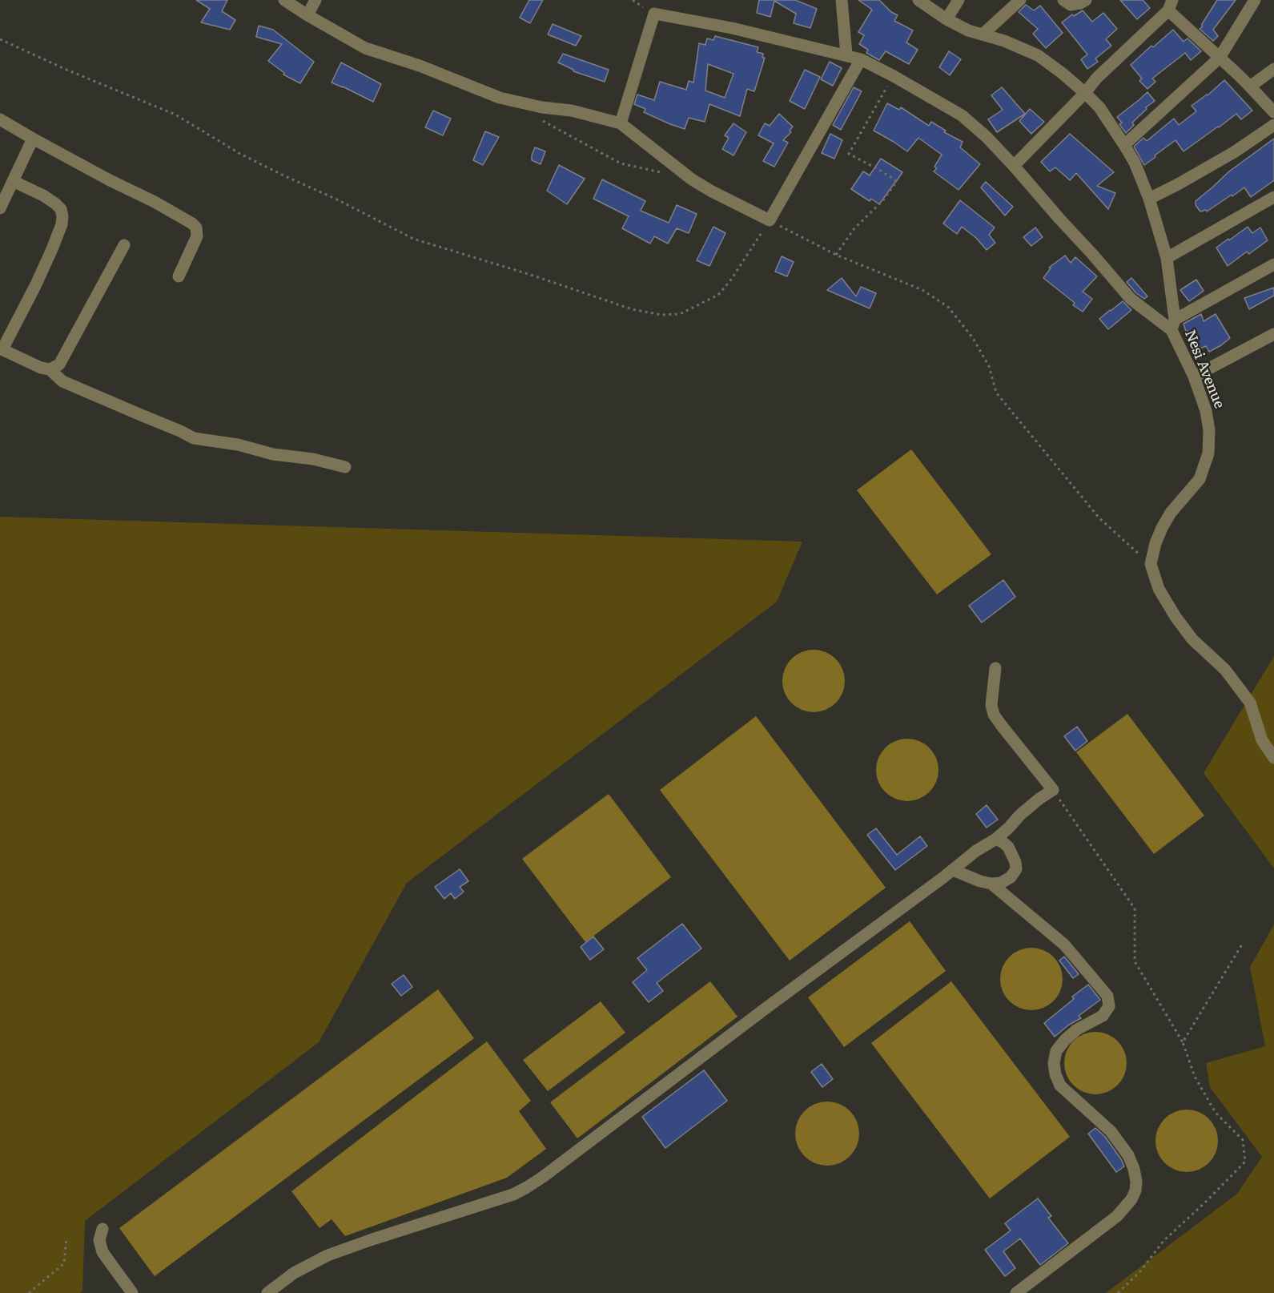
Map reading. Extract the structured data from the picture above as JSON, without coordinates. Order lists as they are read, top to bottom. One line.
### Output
{"streets":{"street":["Nesi Avenue"]}}
